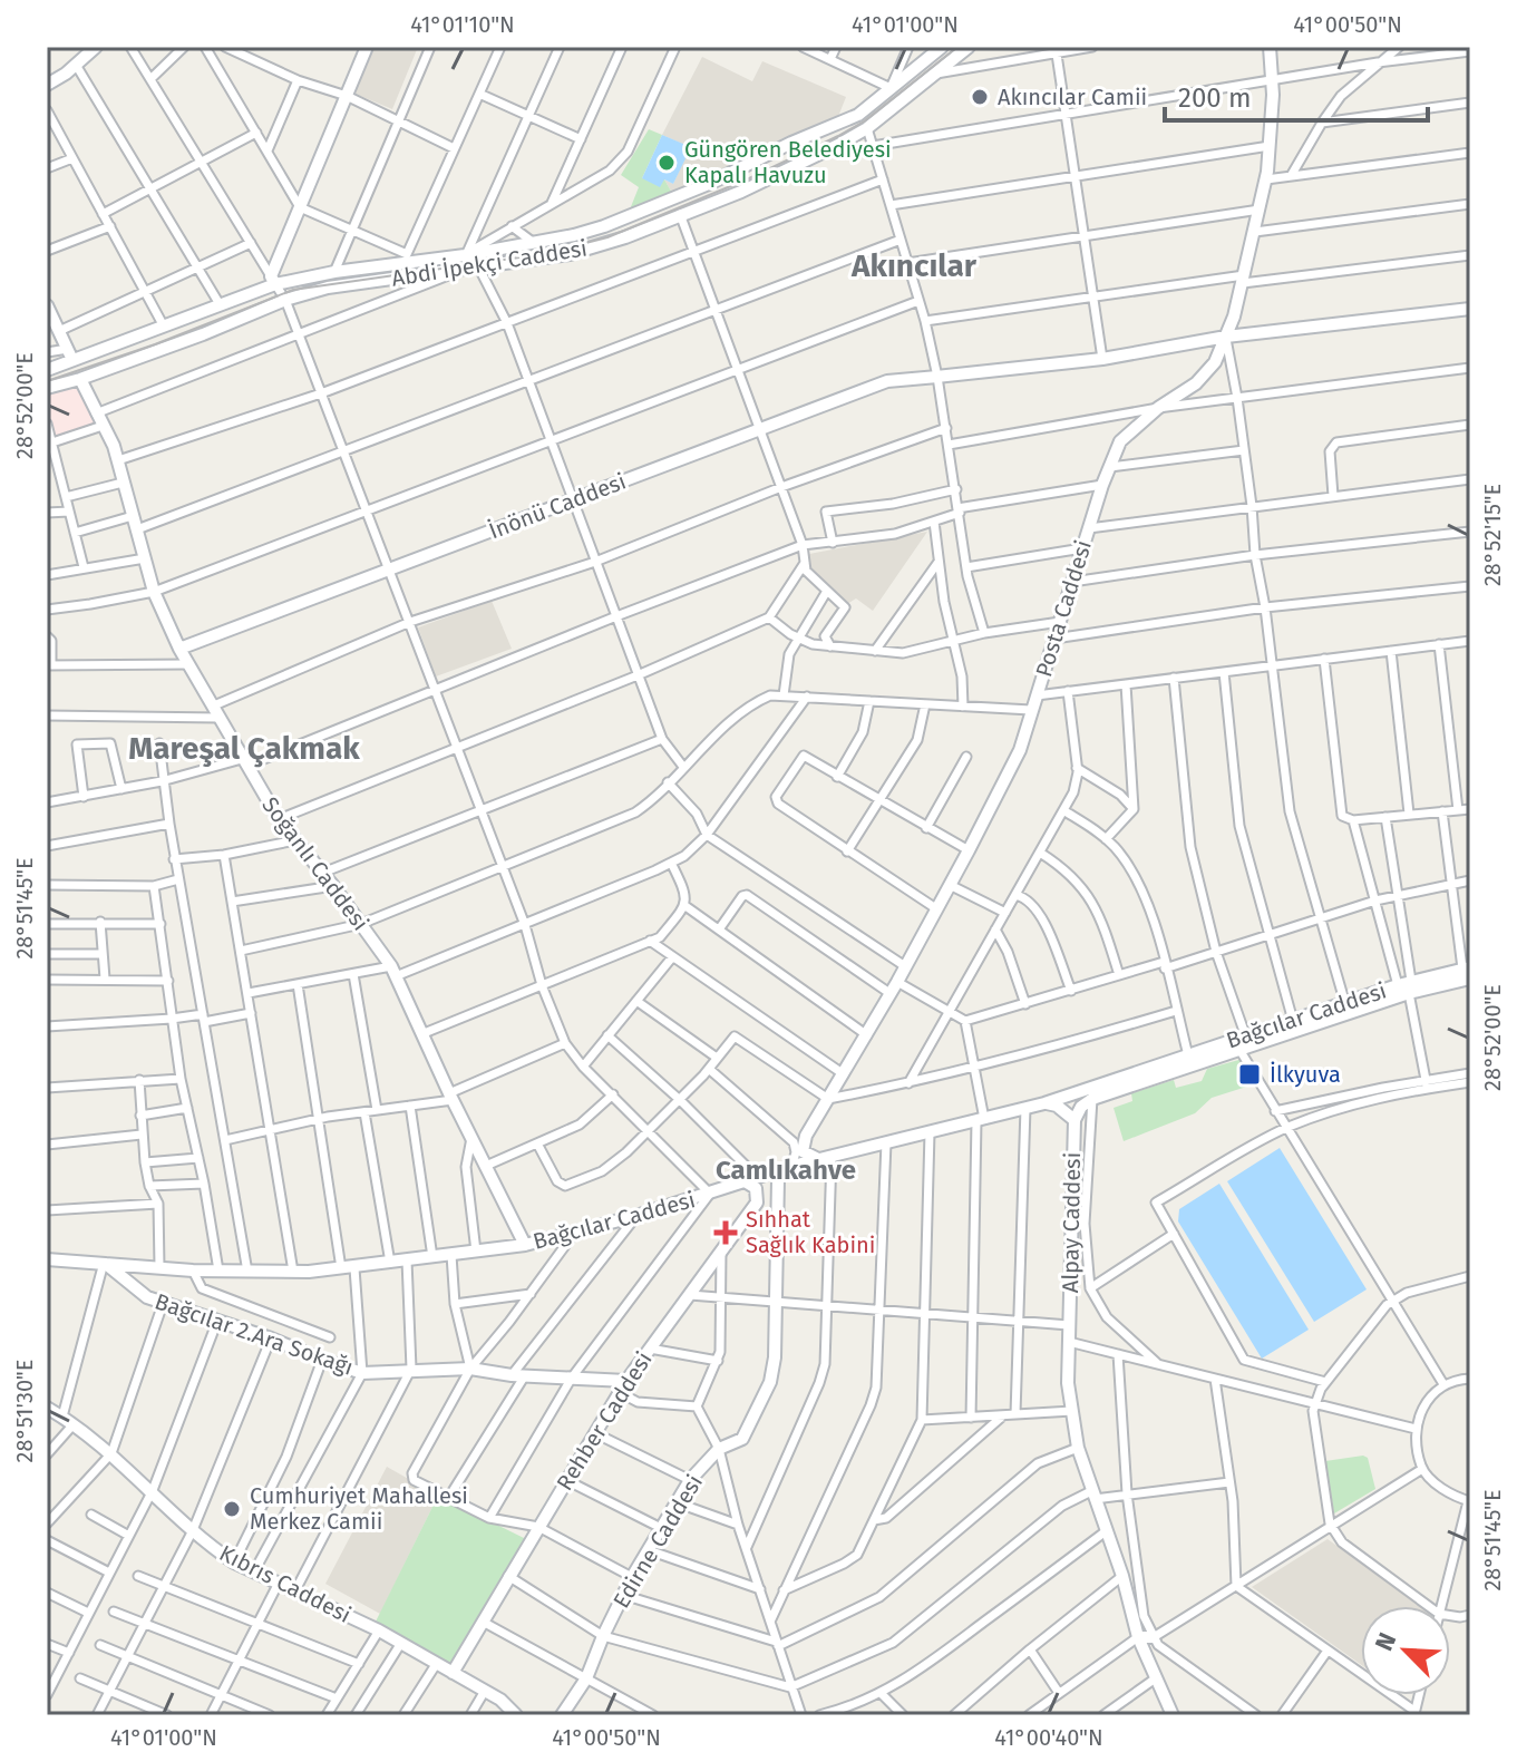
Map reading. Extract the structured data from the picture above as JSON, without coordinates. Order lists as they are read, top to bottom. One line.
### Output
{"streets":{"main road":["Abdi İpekçi Caddesi","İnönü Caddesi","Posta Caddesi","Soğanlı Caddesi","Bağcılar Caddesi","Alpay Caddesi","Bağcılar 2.Ara Sokağı","Rehber Caddesi","Edirne Caddesi","Kıbrıs Caddesi"]},"crossings":[["Abdi İpekçi Caddesi","Soğanlı Caddesi"],["İnönü Caddesi","Posta Caddesi"],["İnönü Caddesi","Soğanlı Caddesi"],["Posta Caddesi","Bağcılar Caddesi"],["Soğanlı Caddesi","Bağcılar Caddesi"],["Bağcılar Caddesi","Bağcılar 2.Ara Sokağı"],["Bağcılar Caddesi","Rehber Caddesi"],["Bağcılar Caddesi","Edirne Caddesi"],["Rehber Caddesi","Kıbrıs Caddesi"]],"districts":["Akıncılar","Mareşal Çakmak","Camlıkahve"],"places":{"other":["Akıncılar Camii","Güngören Belediyesi Kapalı Havuzu","Cumhuriyet Mahallesi Merkez Camii"],"transit":["İlkyuva"],"health":["Sıhhat Sağlık Kabini"]},"scale_bar":"200 m","north":"top left","coordinates":["41°01'10\"N","41°01'00\"N","41°00'50\"N","28°52'00\"E","28°52'15\"E","28°51'45\"E","28°51'30\"E","41°00'40\"N"]}
